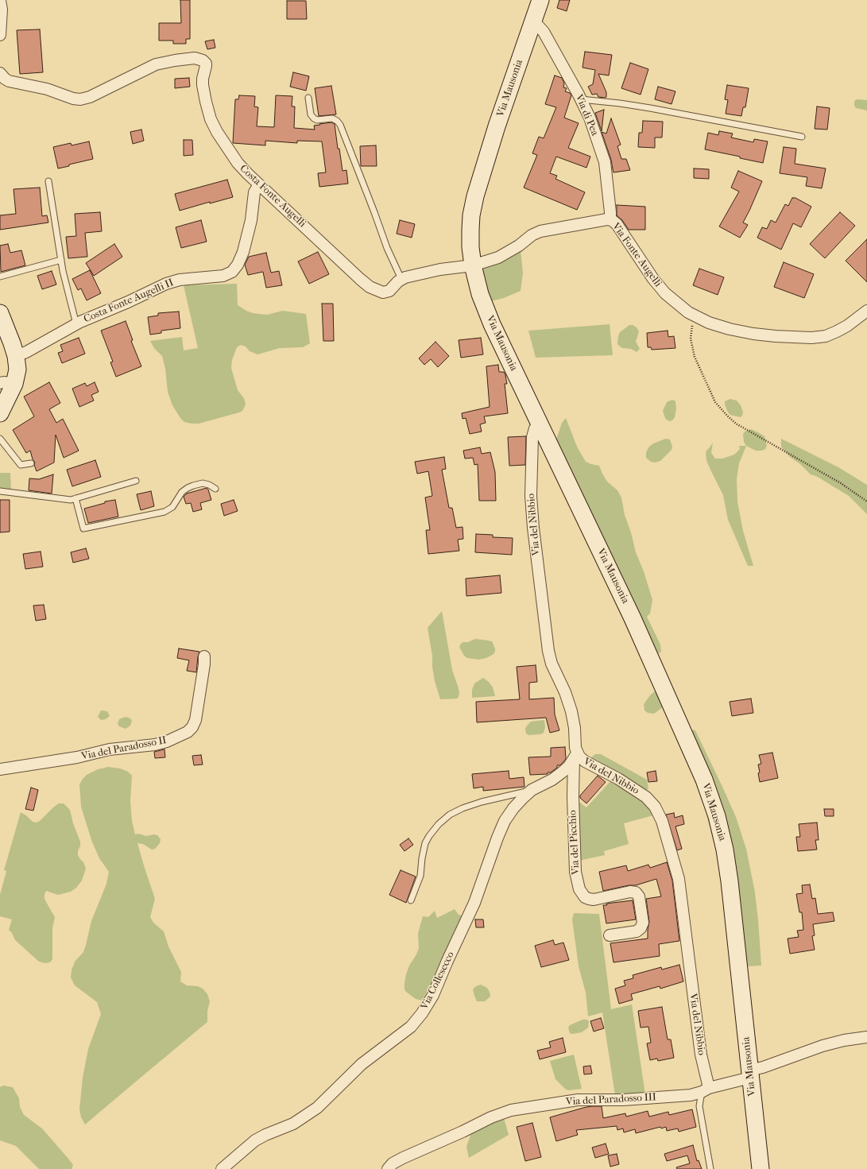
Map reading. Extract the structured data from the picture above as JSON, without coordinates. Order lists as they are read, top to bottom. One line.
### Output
{"streets":{"main road":["Via Mausonia"],"street":["Via di Pea","Costa Fonte Augelli","Via Fonte Augelli","Costa Fonte Augelli II","Via del Nibbio","Via del Paradosso II","Via del Picchio","Via Collesecco","Via del Paradosso III"]},"crossings":[["Via Mausonia","Via di Pea"],["Via Mausonia","Costa Fonte Augelli"],["Via Mausonia","Via Fonte Augelli"],["Via Mausonia","Via del Nibbio"],["Via Mausonia","Via del Paradosso III"],["Via di Pea","Via Fonte Augelli"],["Costa Fonte Augelli","Via Fonte Augelli"],["Costa Fonte Augelli","Costa Fonte Augelli II"],["Via del Nibbio","Via del Picchio"],["Via del Nibbio","Via Collesecco"],["Via del Nibbio","Via del Paradosso III"],["Via del Picchio","Via Collesecco"]]}
